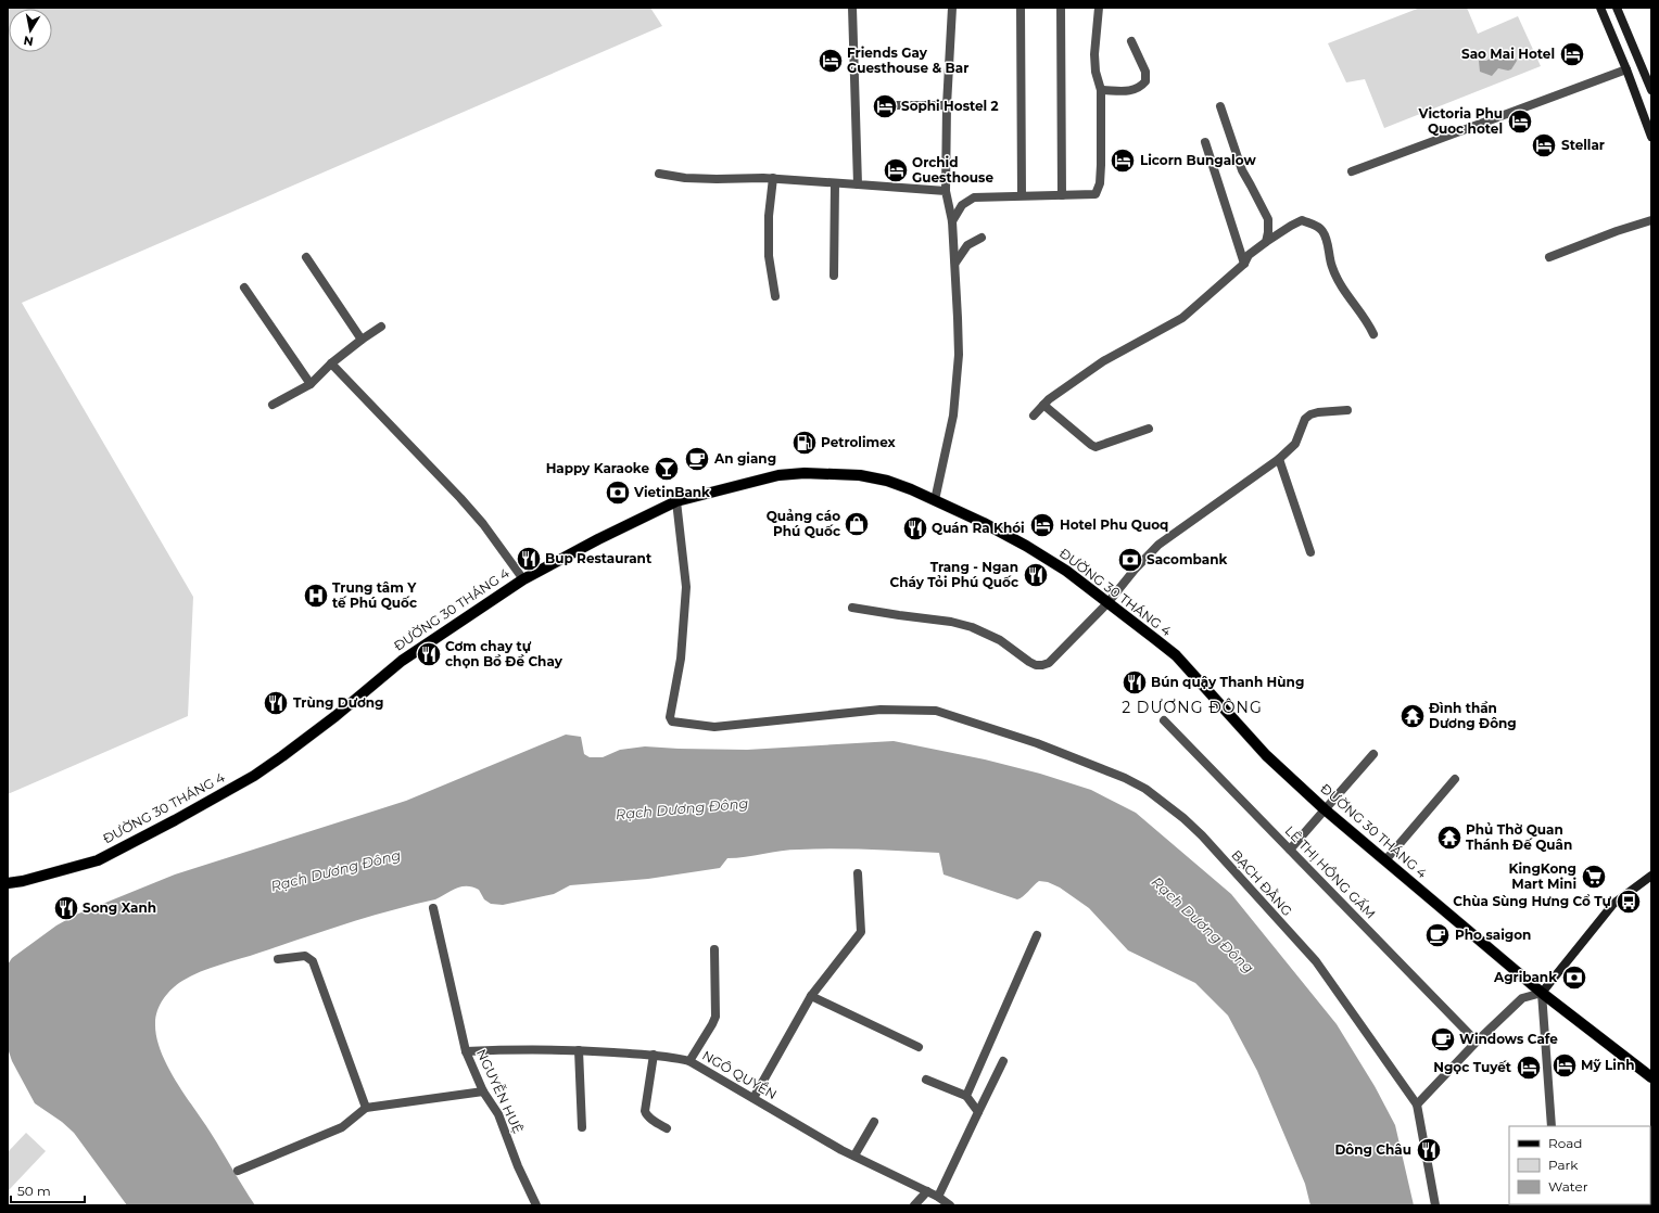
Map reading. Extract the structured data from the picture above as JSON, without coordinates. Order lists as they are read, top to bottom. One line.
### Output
{"streets":{"main road":["ĐƯỜNG 30 THÁNG 4"],"street":["LÊ THỊ HỒNG GẤM","BẠCH ĐẰNG","NGÔ QUYỀN","NGUYỄN HUỆ"]},"crossings":[["ĐƯỜNG 30 THÁNG 4","BẠCH ĐẰNG"],["NGÔ QUYỀN","NGUYỄN HUỆ"]],"districts":["2 DƯƠNG ĐÔNG"],"water":["Rạch Dương Đông"],"places":{"hotel":["Sao Mai Hotel","Friends Gay Guesthouse & Bar","Sophi Hostel 2","Victoria Phu Quoc hotel","Stellar","Licorn Bungalow","Orchid Guesthouse","Hotel Phu Quoq","Mỹ Linh","Ngọc Tuyết"],"fuel station":["Petrolimex"],"cafe":["An giang","Pho saigon","Windows Cafe"],"bar":["Happy Karaoke"],"bank":["VietinBank","Sacombank","Agribank"],"shop":["Quảng cáo Phú Quốc"],"restaurant":["Quán Ra Khói","Bup Restaurant","Trang - Ngan Cháy Tỏi Phú Quốc","Cơm chay tự chọn Bồ Đề Chay","Bún quậy Thanh Hùng","Trùng Dương","Song Xanh","Dông Châu"],"hospital":["Trung tâm Y tế Phú Quốc"],"temple":["Đình thần Dương Đông","Phủ Thờ Quan Thánh Đế Quân"],"supermarket":["KingKong Mart Mini"],"bus stop":["Chùa Sùng Hưng Cổ Tự"]},"legend":["Road","Park","Water"],"scale_bar":"50 m","north":"bottom"}
